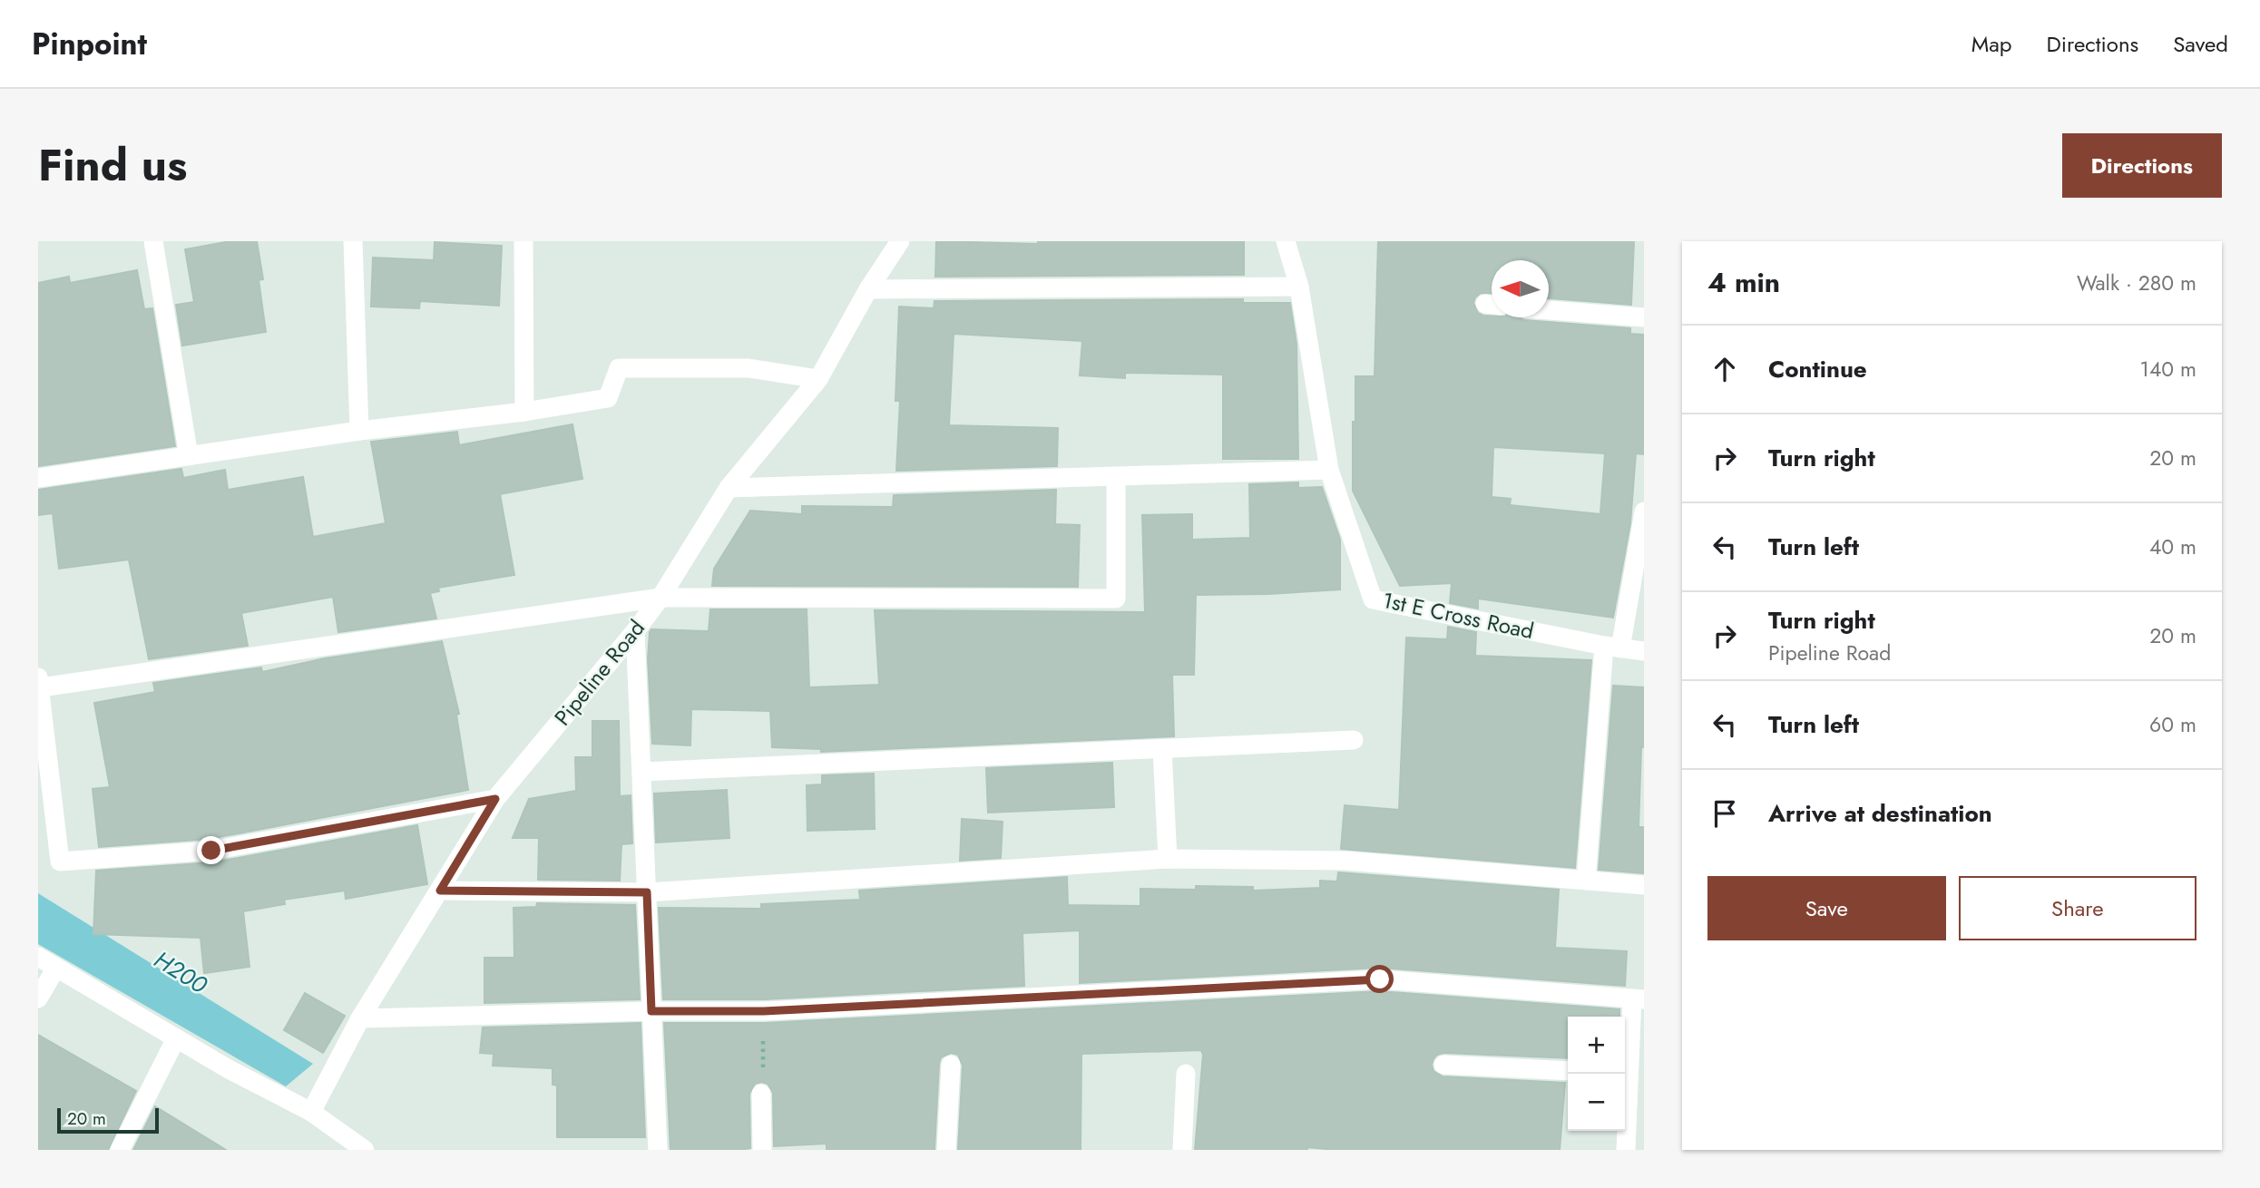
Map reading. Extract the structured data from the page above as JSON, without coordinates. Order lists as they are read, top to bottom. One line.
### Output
{"streets":{"street":["1st E Cross Road","Pipeline Road"]},"water":["H200"],"scale_bar":"20 m","north":"left","page":{"header":"Pinpoint","nav":["Map","Directions","Saved"],"title":"Find us","buttons":["Directions",["Save","Share"]],"heading":["4 min","Walk · 280 m"],"list":[["Continue","140 m"],["Turn right","20 m"],["Turn left","40 m"],["Turn right","Pipeline Road","20 m"],["Turn left","60 m"],"Arrive at destination"],"map_buttons":["+","−"],"scale":"20 m"}}
